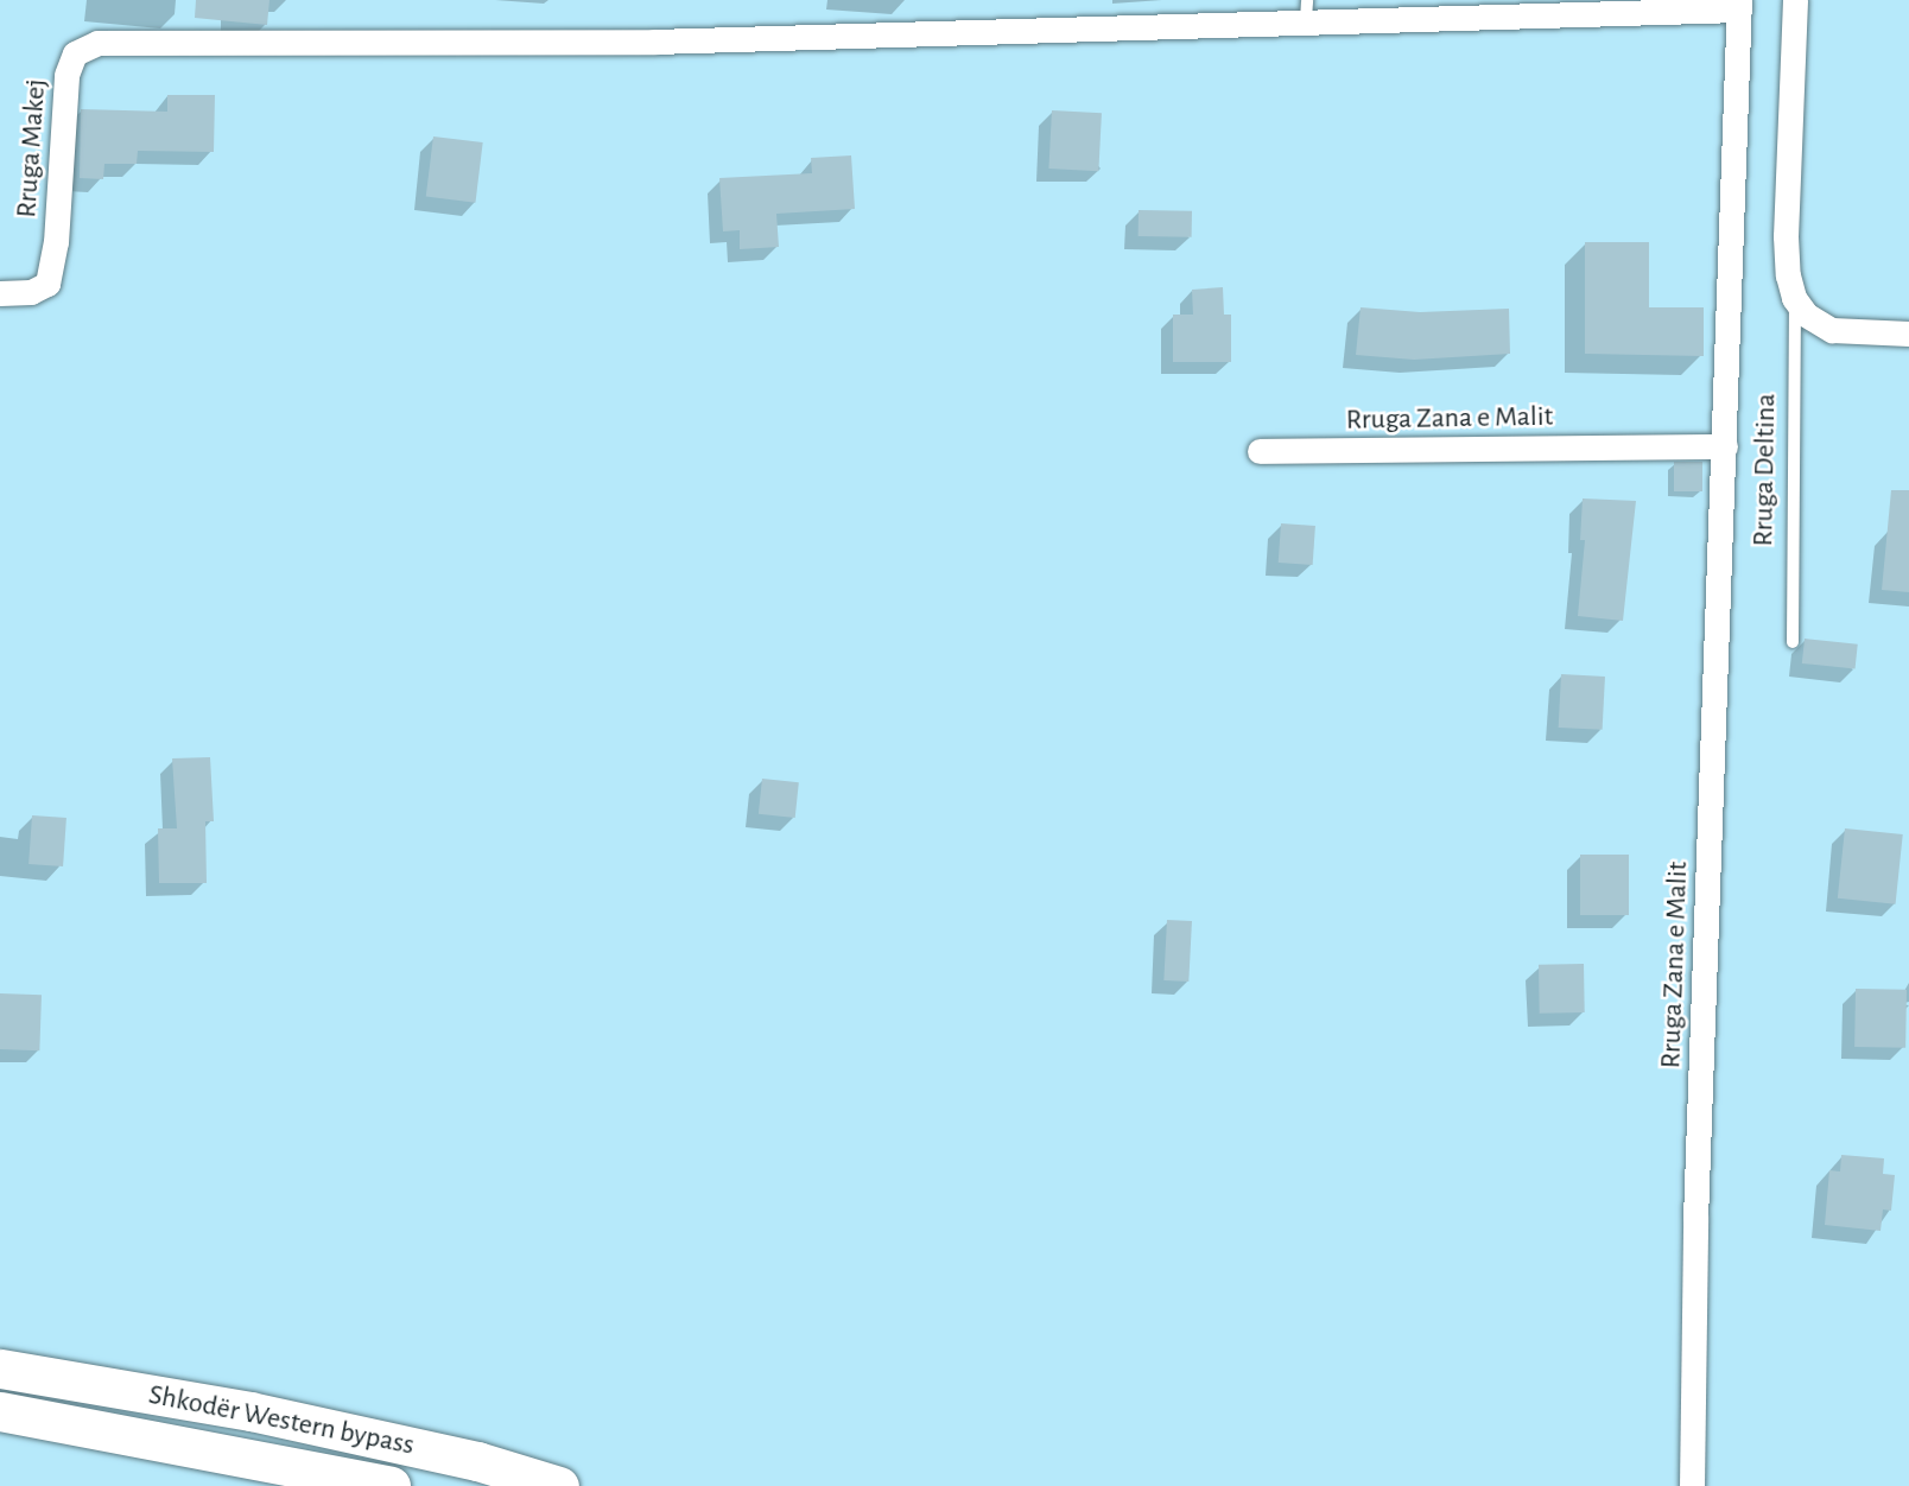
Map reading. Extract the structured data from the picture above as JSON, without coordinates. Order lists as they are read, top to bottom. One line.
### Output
{"streets":{"highway":["Shkodër Western bypass"],"street":["Rruga Makej","Rruga Zana e Malit","Rruga Deltina"]},"crossings":[["Rruga Makej","Rruga Zana e Malit"]]}
